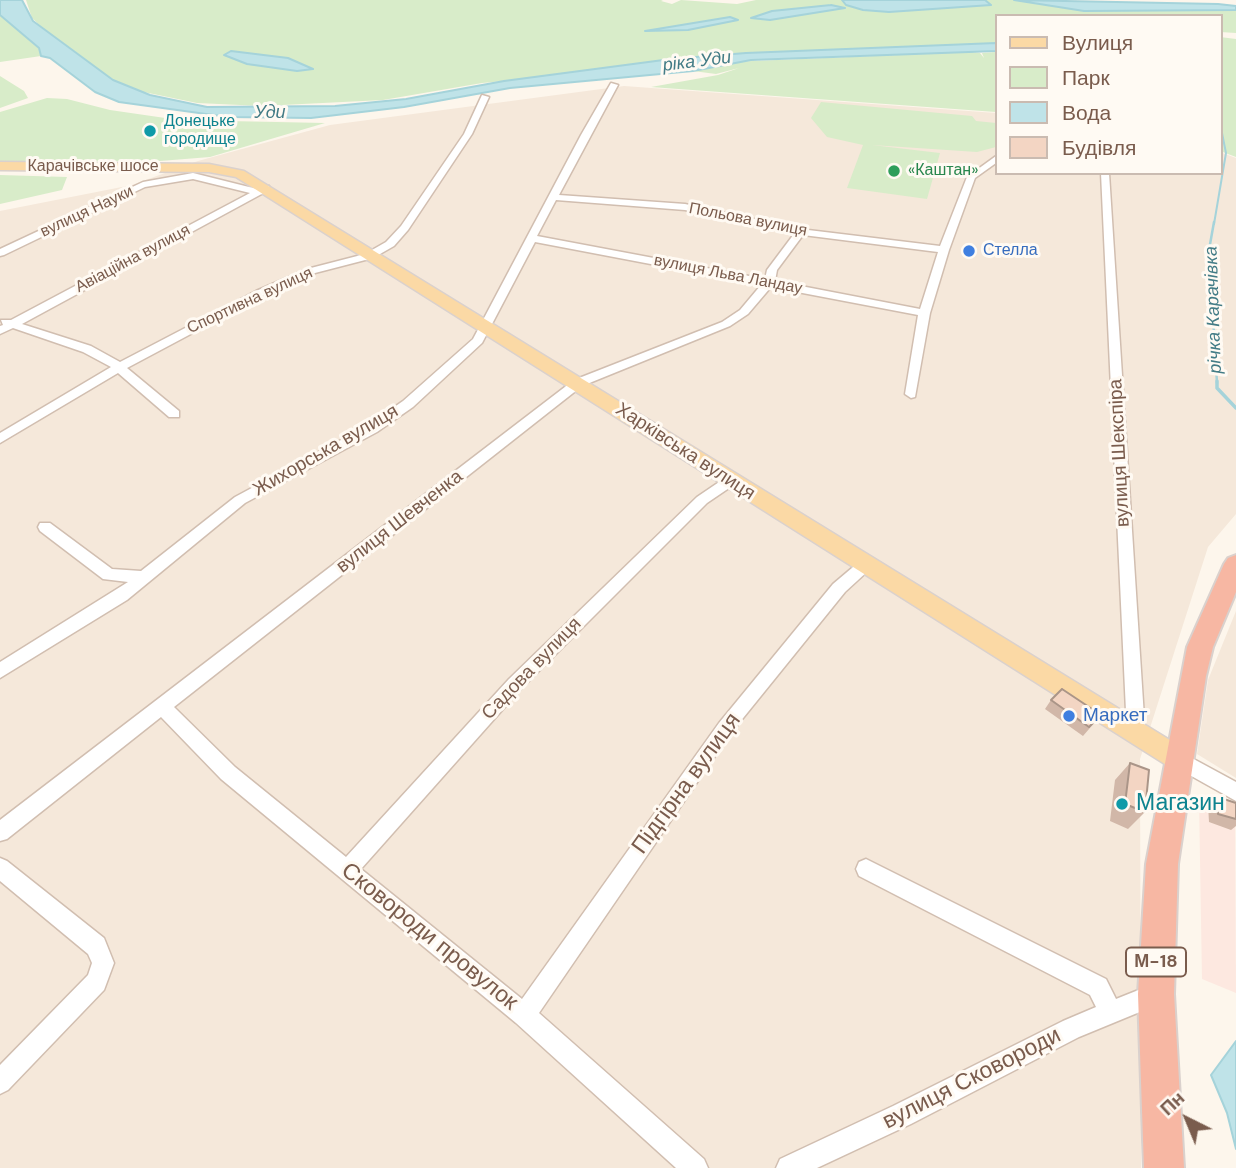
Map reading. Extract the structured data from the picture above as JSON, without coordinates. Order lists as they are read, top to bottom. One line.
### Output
{"streets":{"highway":["М-18"],"main road":["Карачівське шосе","Харківська вулиця"],"street":["вулиця Науки","Польова вулиця","Авіаційна вулиця","вулиця Льва Ландау","Спортивна вулиця","Жихорська вулиця","вулиця Шекспіра","вулиця Шевченка","Садова вулиця","Підгірна вулиця","Сковороди провулок","вулиця Сковороди"]},"crossings":[["Карачівське шосе","Харківська вулиця"],["вулиця Науки","Авіаційна вулиця"],["вулиця Науки","Харківська вулиця"],["Польова вулиця","Жихорська вулиця"],["Польова вулиця","вулиця Шевченка"],["Авіаційна вулиця","Харківська вулиця"],["вулиця Льва Ландау","Жихорська вулиця"],["вулиця Льва Ландау","вулиця Шевченка"],["Спортивна вулиця","Харківська вулиця"],["Жихорська вулиця","Харківська вулиця"],["Харківська вулиця","вулиця Шекспіра"],["Харківська вулиця","вулиця Шевченка"],["Харківська вулиця","Садова вулиця"],["Харківська вулиця","Підгірна вулиця"],["Харківська вулиця","М-18"],["вулиця Шевченка","Сковороди провулок"],["Садова вулиця","Сковороди провулок"],["Підгірна вулиця","Сковороди провулок"],["М-18","вулиця Сковороди"]],"water":["ріка Уди","Уди","річка Карачівка"],"places":["Донецьке городище","«Каштан»","Стелла","Маркет","Магазин"],"legend":["Вулиця","Парк","Вода","Будівля"],"north":"top left"}
